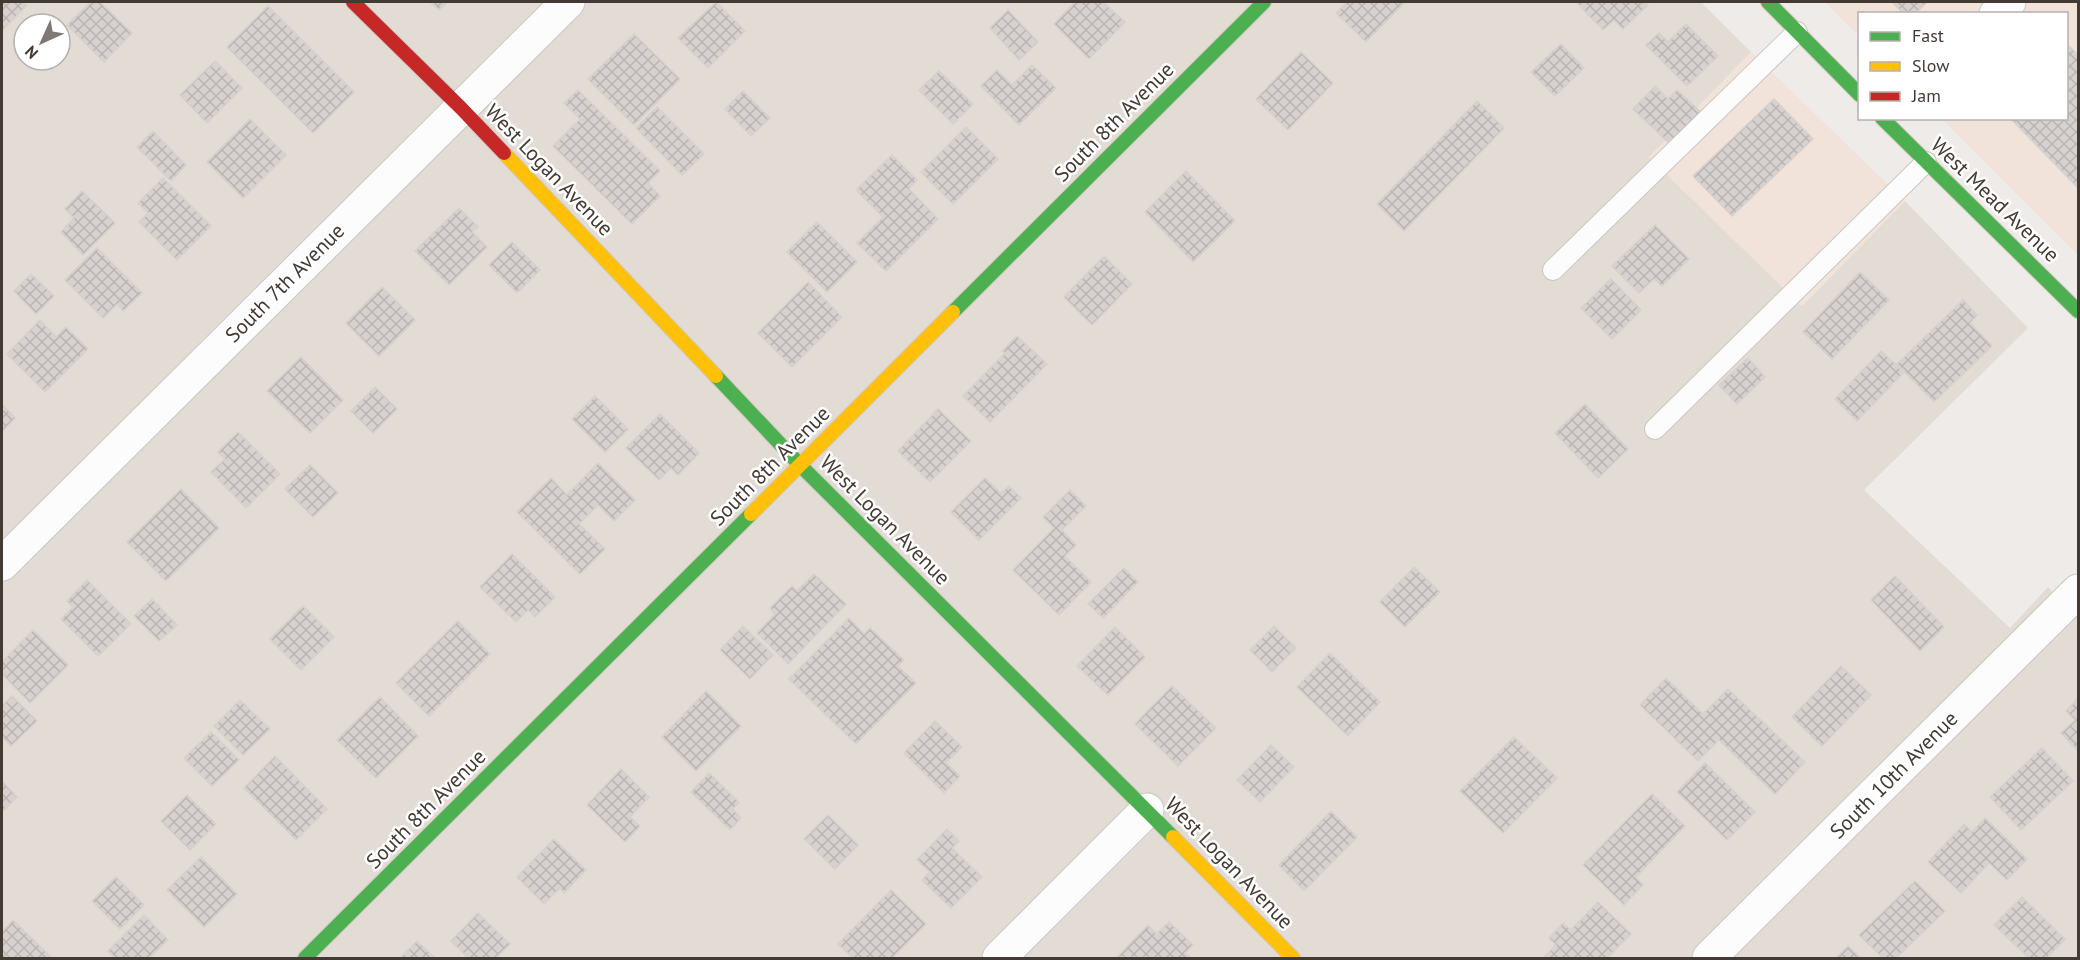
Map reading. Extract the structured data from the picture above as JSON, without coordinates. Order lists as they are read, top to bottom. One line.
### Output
{"streets":{"street":["South 8th Avenue","West Logan Avenue","West Mead Avenue","South 7th Avenue","South 10th Avenue"]},"crossings":[["South 8th Avenue","West Logan Avenue"],["West Logan Avenue","South 7th Avenue"]],"legend":["Fast","Slow","Jam"],"north":"bottom left"}
